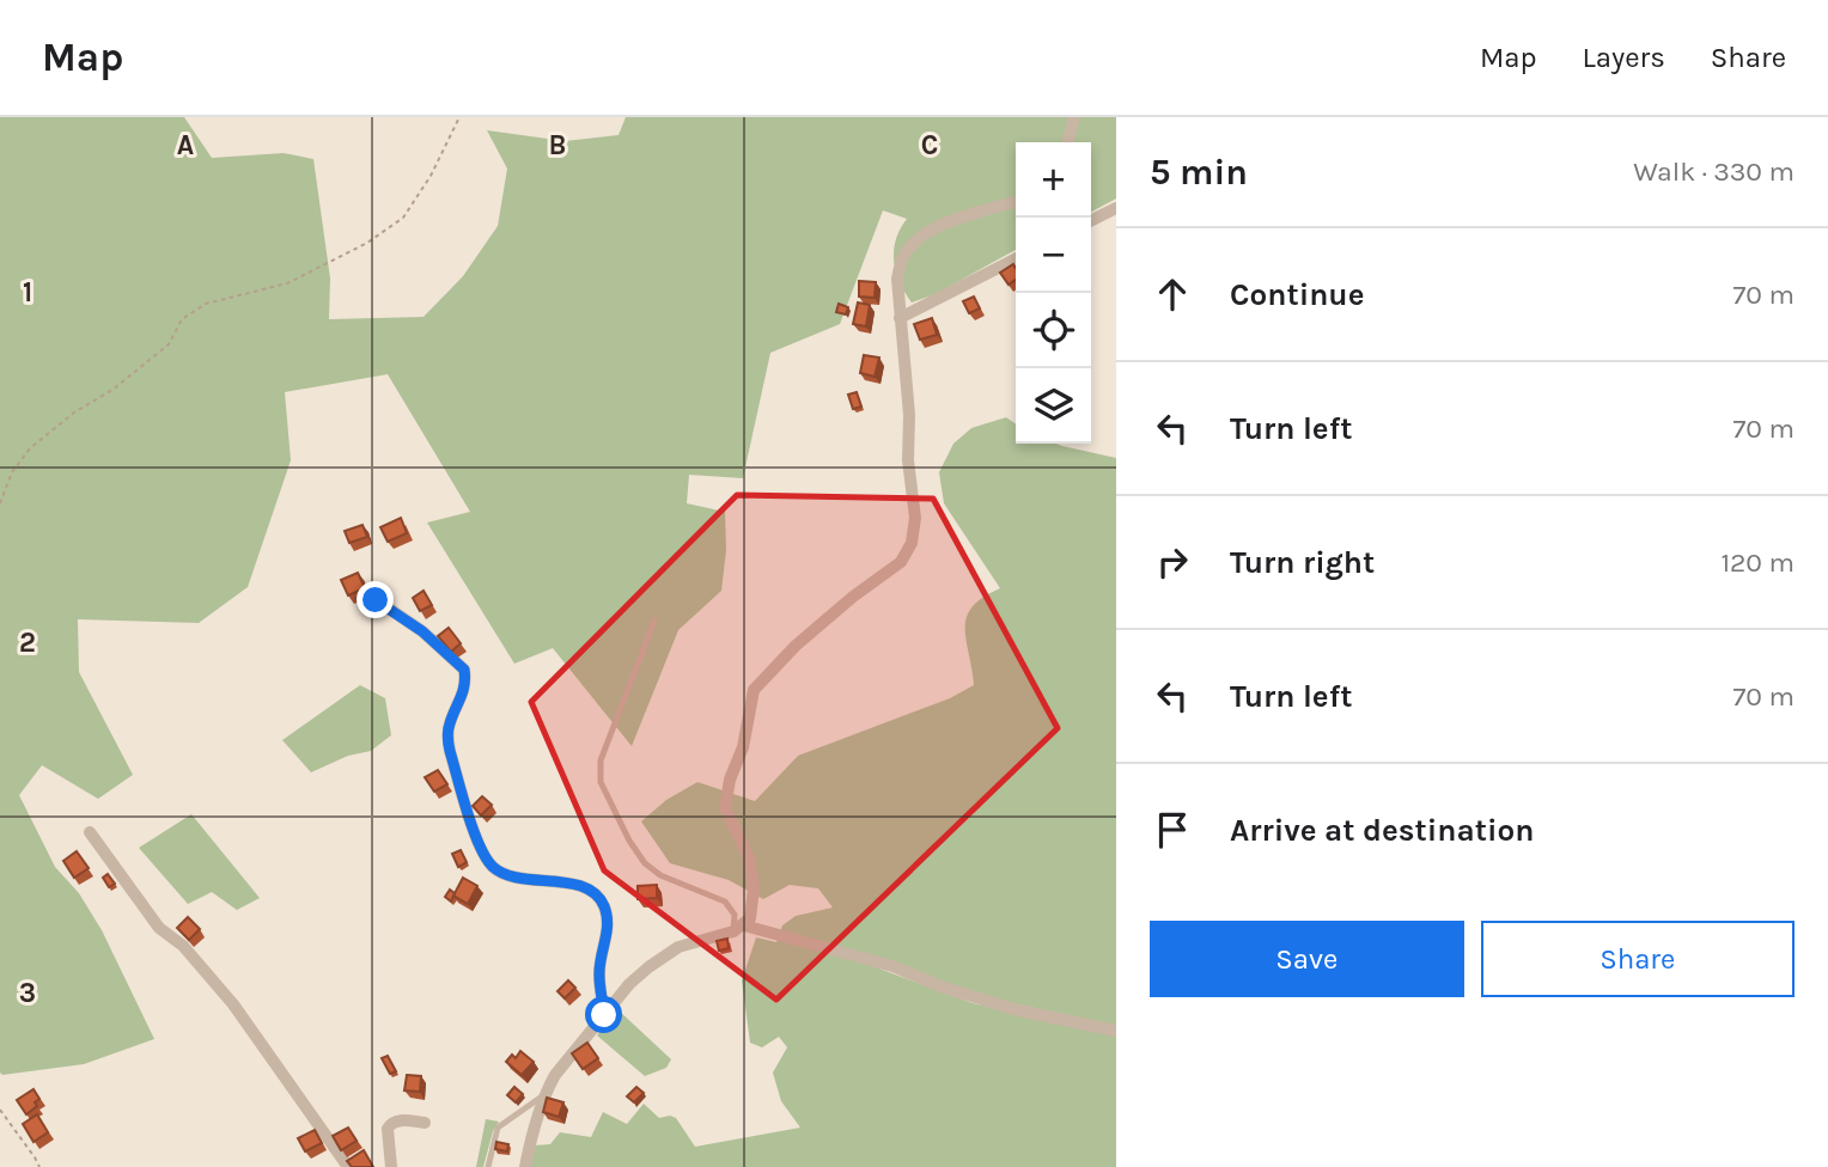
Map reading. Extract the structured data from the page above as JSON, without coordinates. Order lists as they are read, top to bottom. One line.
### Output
{"page":{"header":"Map","nav":["Map","Layers","Share"],"heading":["5 min","Walk · 330 m"],"map_buttons":["+","−"],"list":[["Continue","70 m"],["Turn left","70 m"],["Turn right","120 m"],["Turn left","70 m"],"Arrive at destination"],"buttons":["Save","Share"]},"grid":{"columns":["A","B","C"],"rows":["1","2","3"]}}
